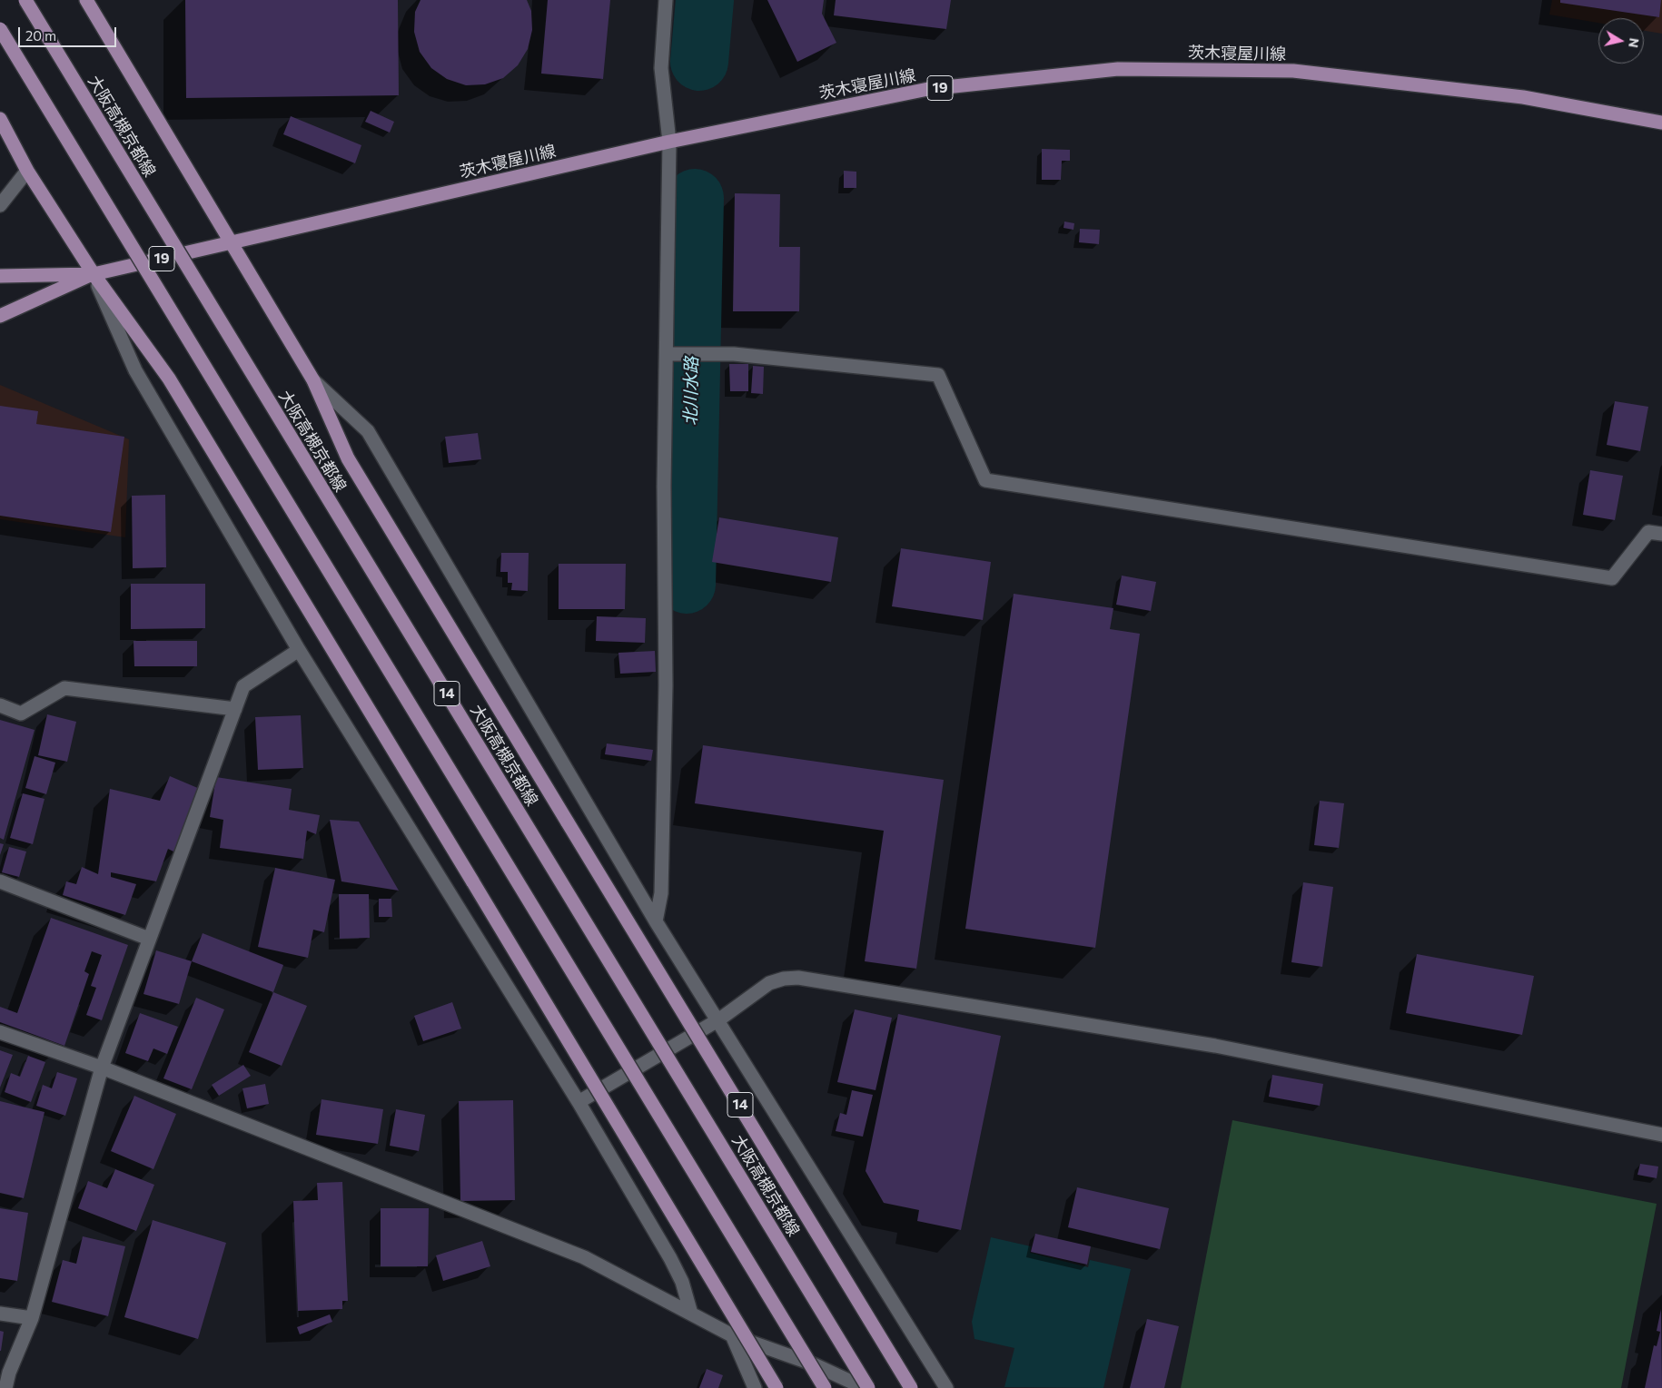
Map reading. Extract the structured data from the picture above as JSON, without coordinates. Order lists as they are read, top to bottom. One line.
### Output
{"streets":{"main road":["茨木寝屋川線","19","大阪高槻京都線","14"]},"crossings":[["茨木寝屋川線","14"]],"water":["北川水路"],"scale_bar":"20 m","north":"right"}
